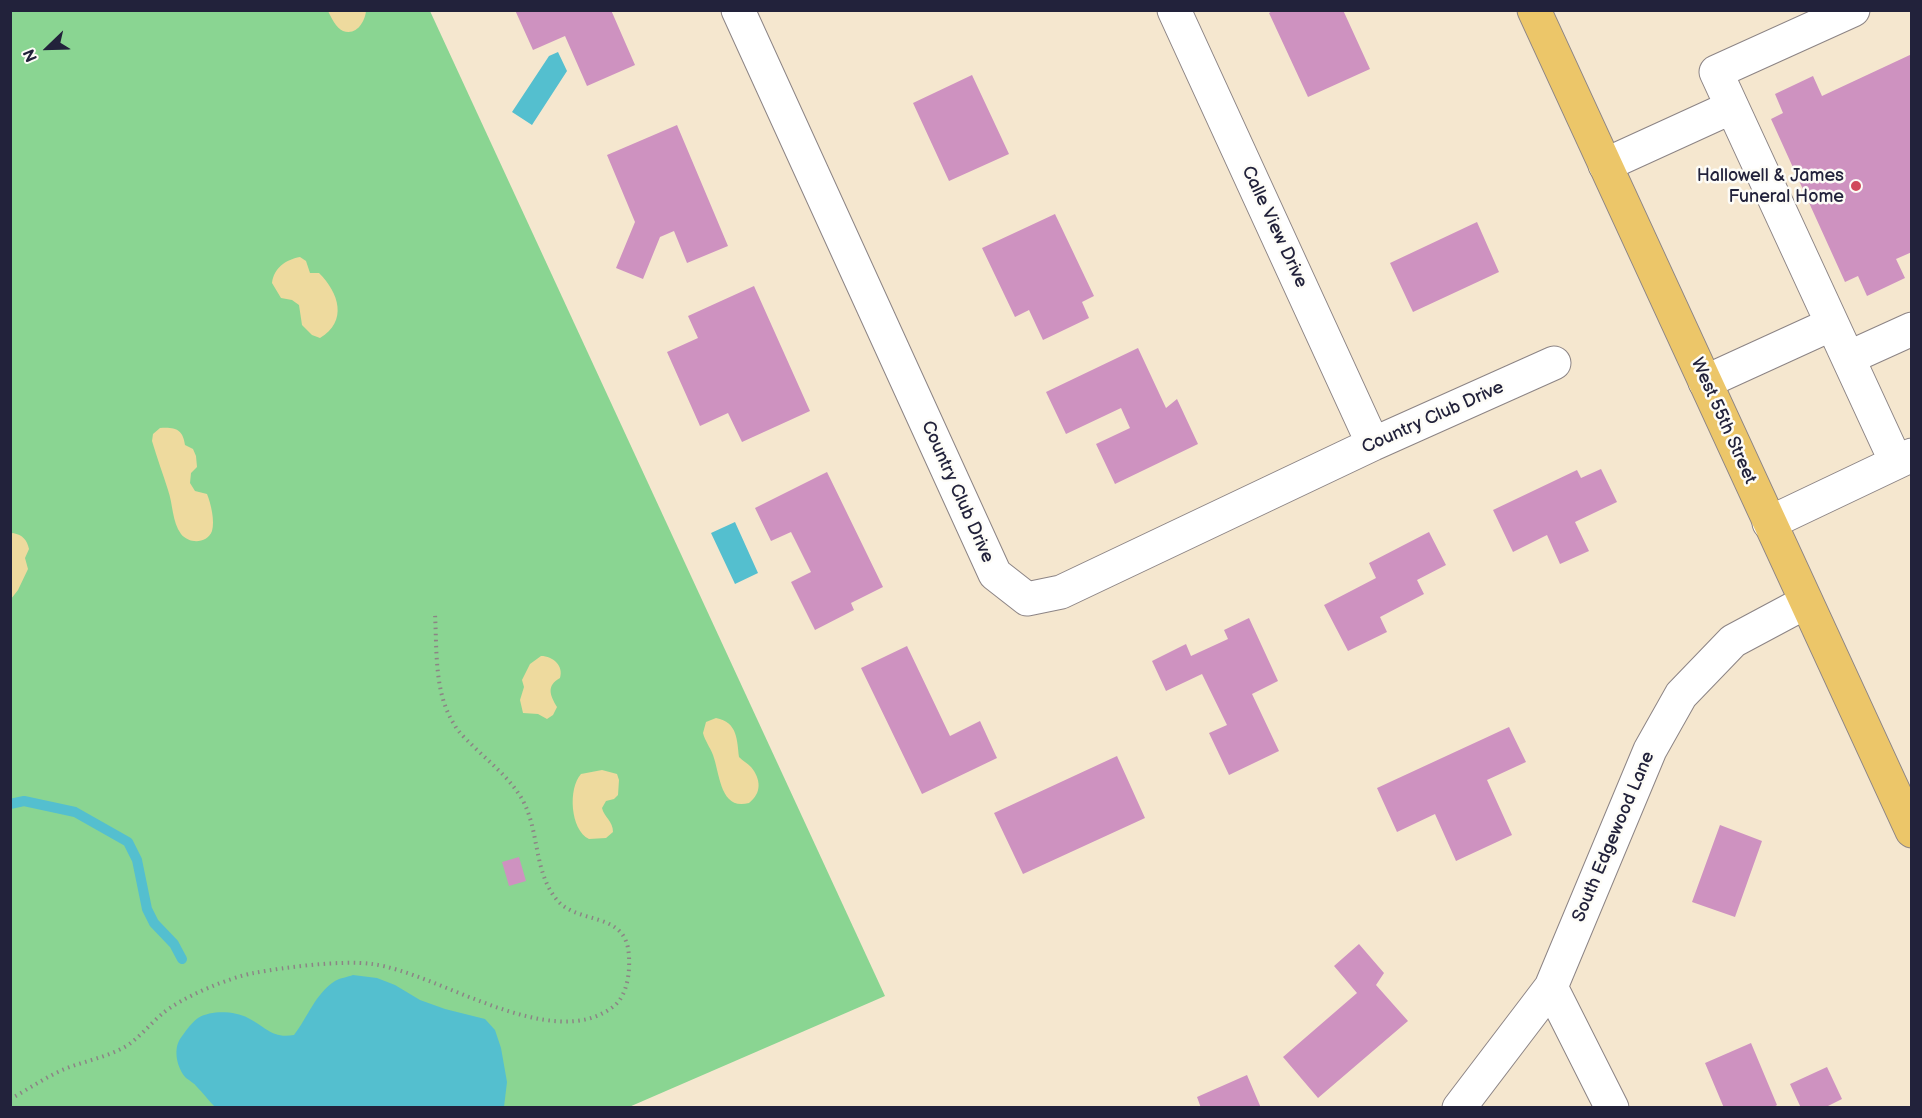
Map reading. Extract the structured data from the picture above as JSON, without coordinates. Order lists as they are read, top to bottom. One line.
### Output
{"streets":{"main road":["West 55th Street"],"street":["Calle View Drive","Country Club Drive","South Edgewood Lane"]},"crossings":[["Calle View Drive","Country Club Drive"],["West 55th Street","South Edgewood Lane"]],"places":["Hallowell & James Funeral Home"],"north":"bottom left"}
